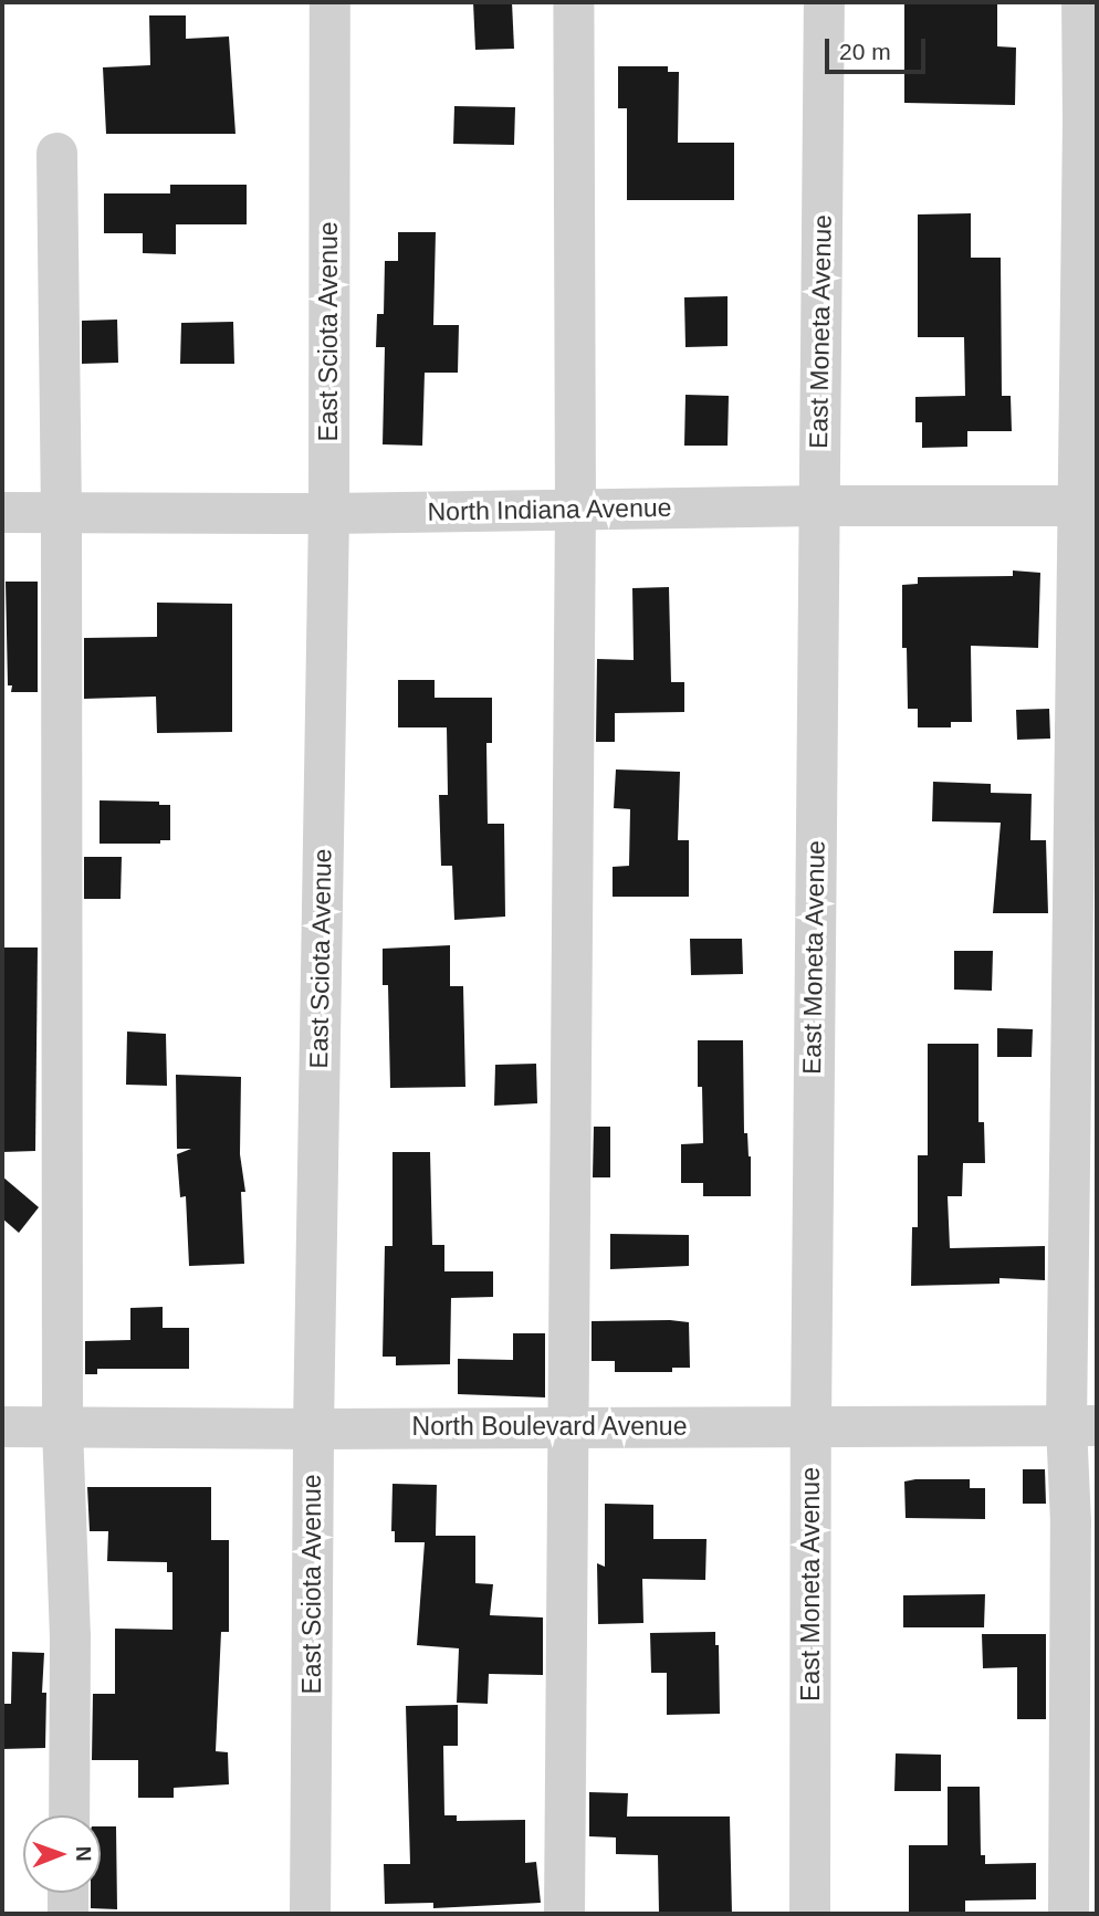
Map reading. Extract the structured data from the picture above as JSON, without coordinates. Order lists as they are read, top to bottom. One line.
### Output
{"streets":{"street":["East Sciota Avenue","East Moneta Avenue","North Indiana Avenue","North Boulevard Avenue"]},"crossings":[["East Sciota Avenue","North Indiana Avenue"],["East Sciota Avenue","North Boulevard Avenue"],["East Moneta Avenue","North Indiana Avenue"],["East Moneta Avenue","North Boulevard Avenue"]],"scale_bar":"20 m","north":"right"}
